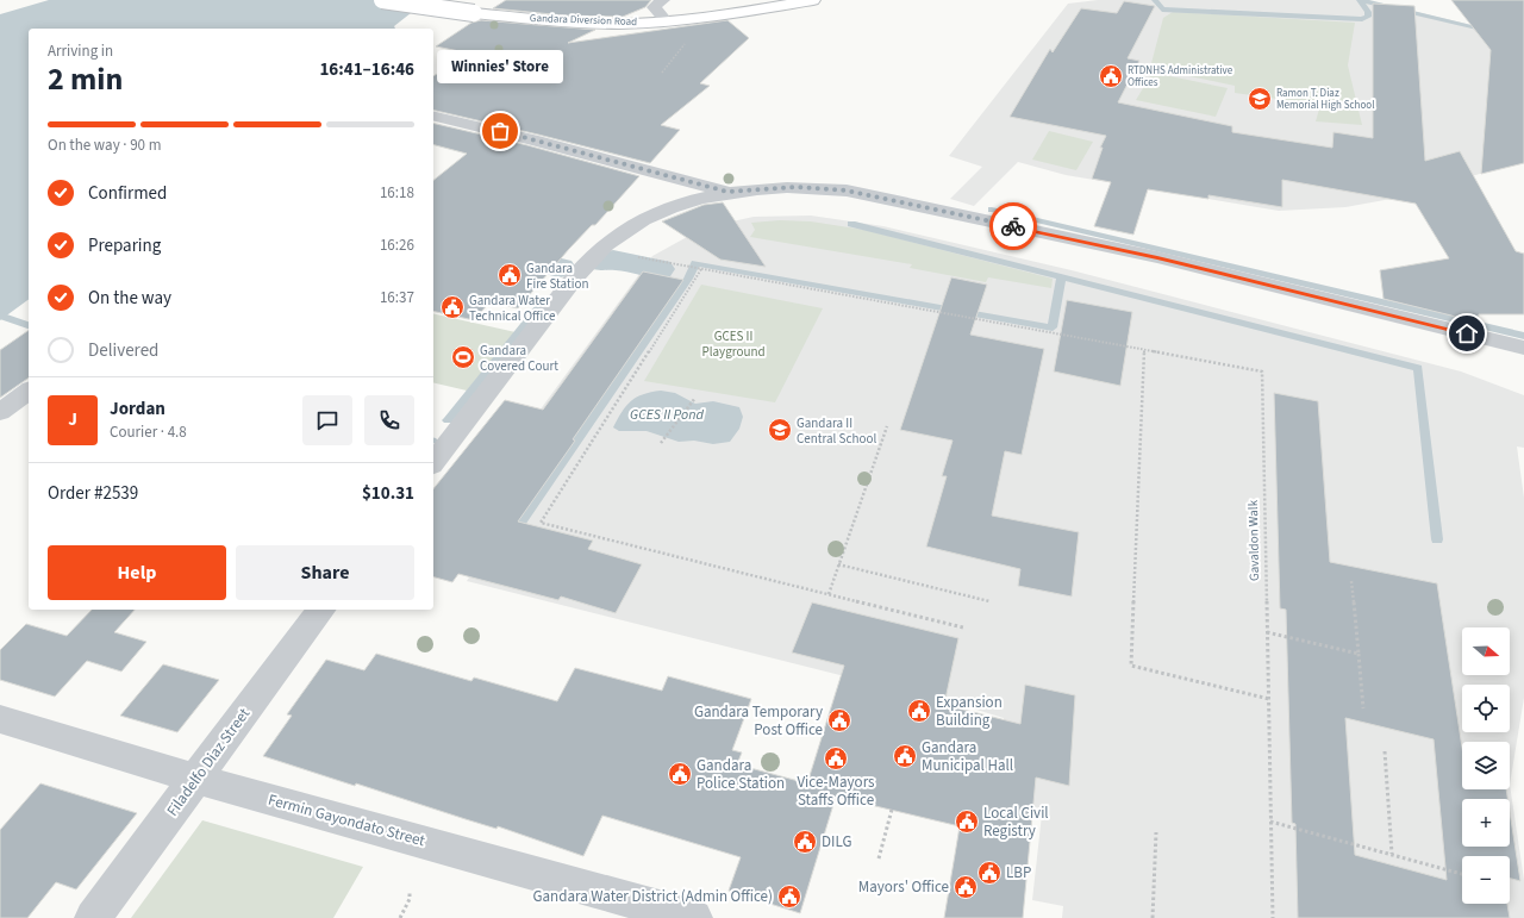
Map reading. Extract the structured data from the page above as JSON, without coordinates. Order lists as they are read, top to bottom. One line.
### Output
{"streets":{"highway":["Gandara Diversion Road"],"street":["Filadelfo Diaz Street","Fermin Gayondato Street"],"path":["Gavaldon Walk"]},"crossings":[["Filadelfo Diaz Street","Fermin Gayondato Street"]],"water":["GCES II Pond"],"parks":["GCES II Playground"],"places":{"public building":["RTDNHS Administrative Offices","Gandara Fire Station","Gandara Water Technical Office","Expansion Building","Gandara Temporary Post Office","Gandara Municipal Hall","Vice-Mayors Staffs Office","Gandara Police Station","Local Civil Registry","DILG","LBP","Mayors' Office","Gandara Water District (Admin Office)"],"school or university":["Ramon T. Diaz Memorial High School","Gandara II Central School"],"other":["Winnies' Store"],"sports":["Gandara Covered Court"]},"north":"right","page":{"heading":["2 min","Arriving in","16:41–16:46"],"panel":["Jordan","Courier · 4.8","Order #2539","$10.31"],"bubble":"Winnies' Store","bar":"On the way · 90 m","list":[["Confirmed","16:18"],["Preparing","16:26"],["On the way","16:37"],"Delivered"],"round":"J","buttons":["Help","Share"],"map_buttons":["+","−"]}}
